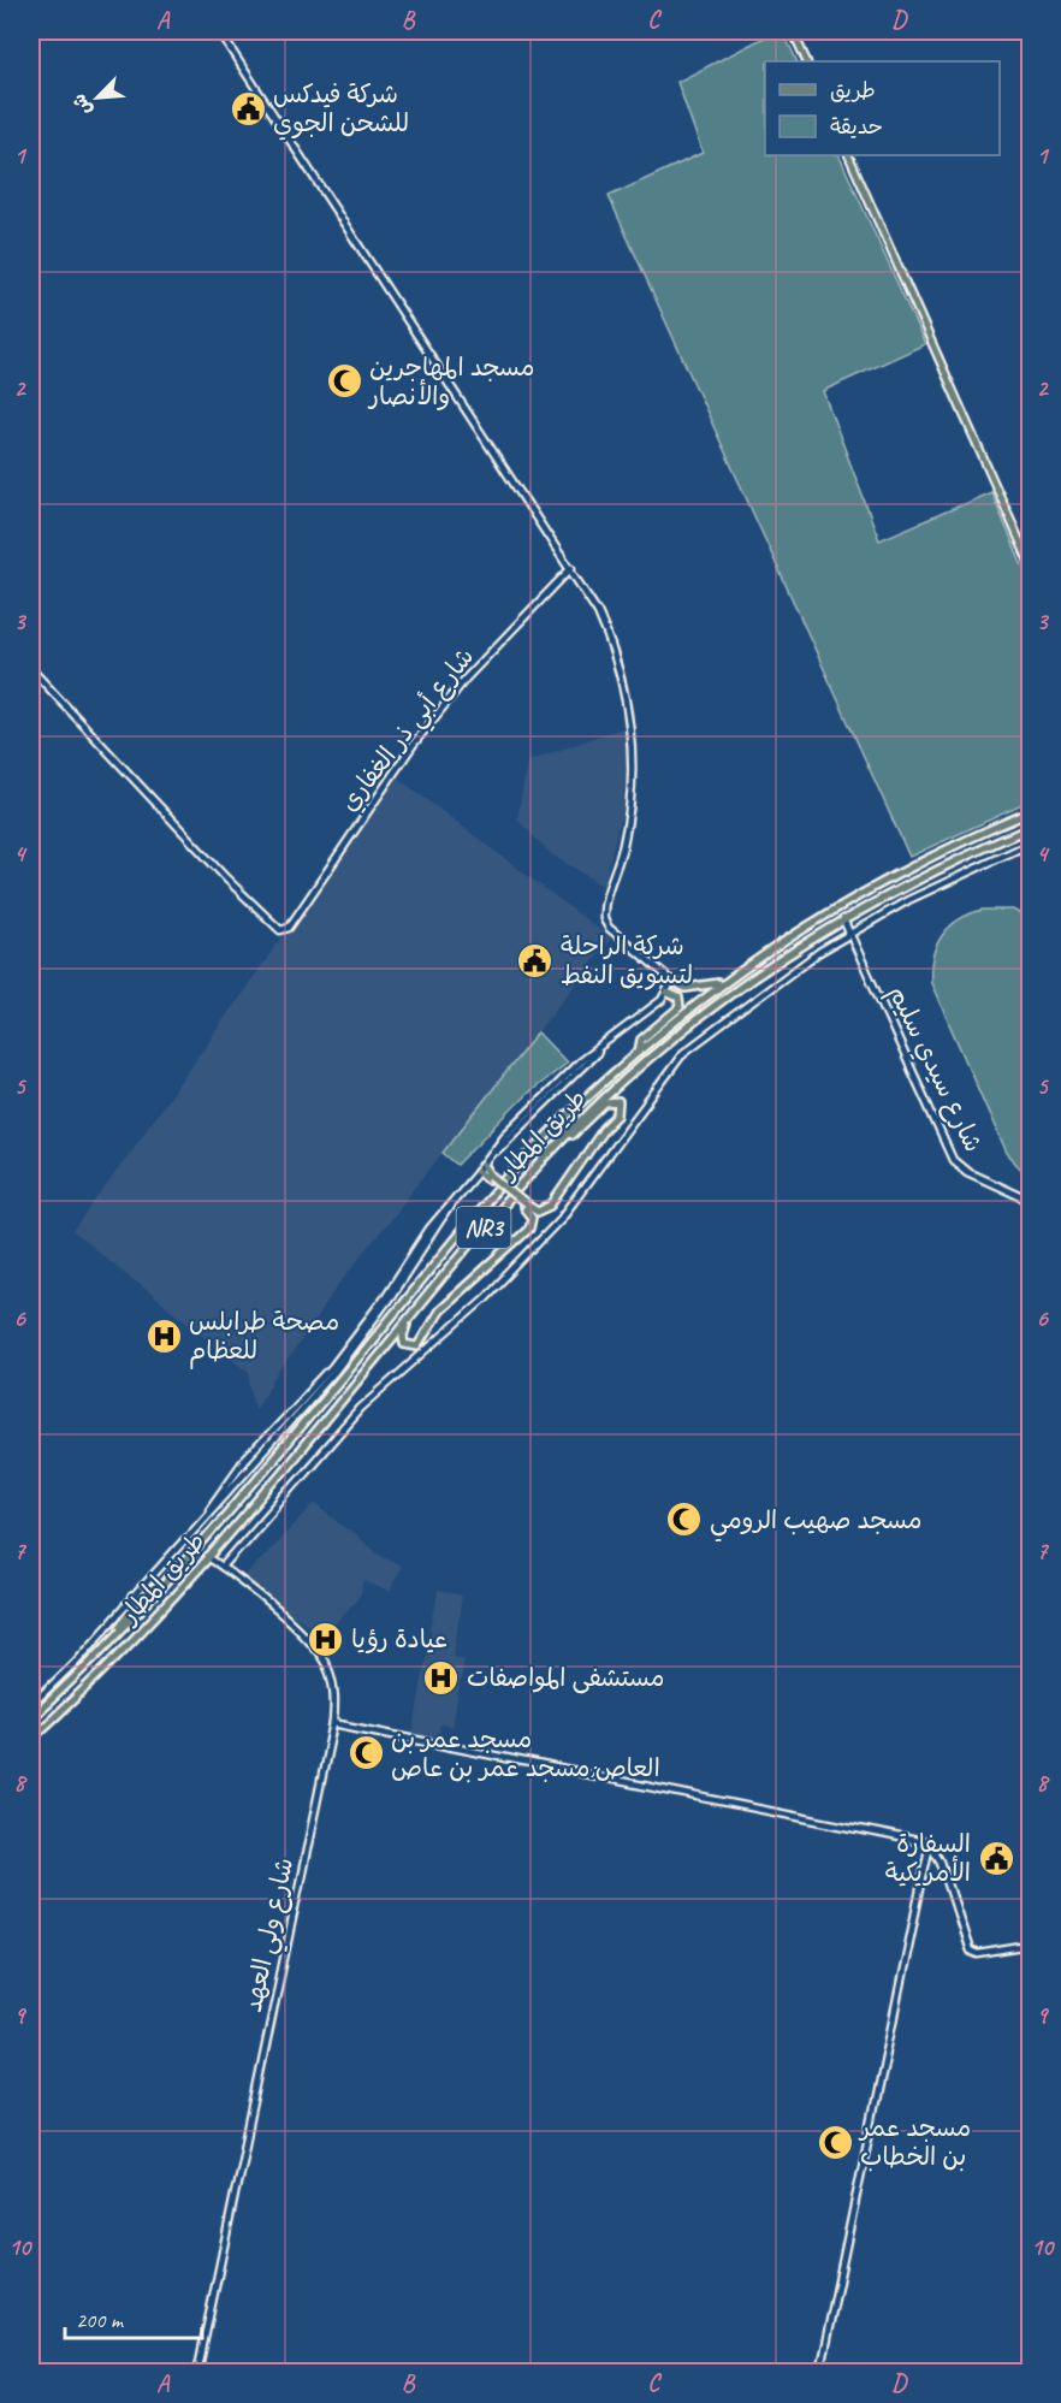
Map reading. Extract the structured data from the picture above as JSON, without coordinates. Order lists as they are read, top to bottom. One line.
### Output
{"streets":{"highway":["طريق المطار","NR3"],"street":["شارع أبي ذر الغفاري","شارع سيدي سليم","شارع ولي العهد"]},"crossings":[["شارع سيدي سليم","طريق المطار"],["طريق المطار","شارع ولي العهد"]],"places":{"public building":["شركة فيدكس للشحن الجوي","شركة الراحلة لتسويق النفط","السفارة الأمريكية"],"mosque":["مسجد المهاجرين والأنصار","مسجد صهيب الرومي","مسجد عمر بن العاص;مسجد عمر بن عاص","مسجد عمر بن الخطاب"],"hospital":["مصحة طرابلس للعظام","عيادة رؤيا","مستشفى المواصفات"]},"legend":["طريق","حديقة"],"scale_bar":"200 m","north":"bottom left","grid":{"columns":["A","B","C","D"],"rows":["1","2","3","4","5","6","7","8","9","10"]}}
